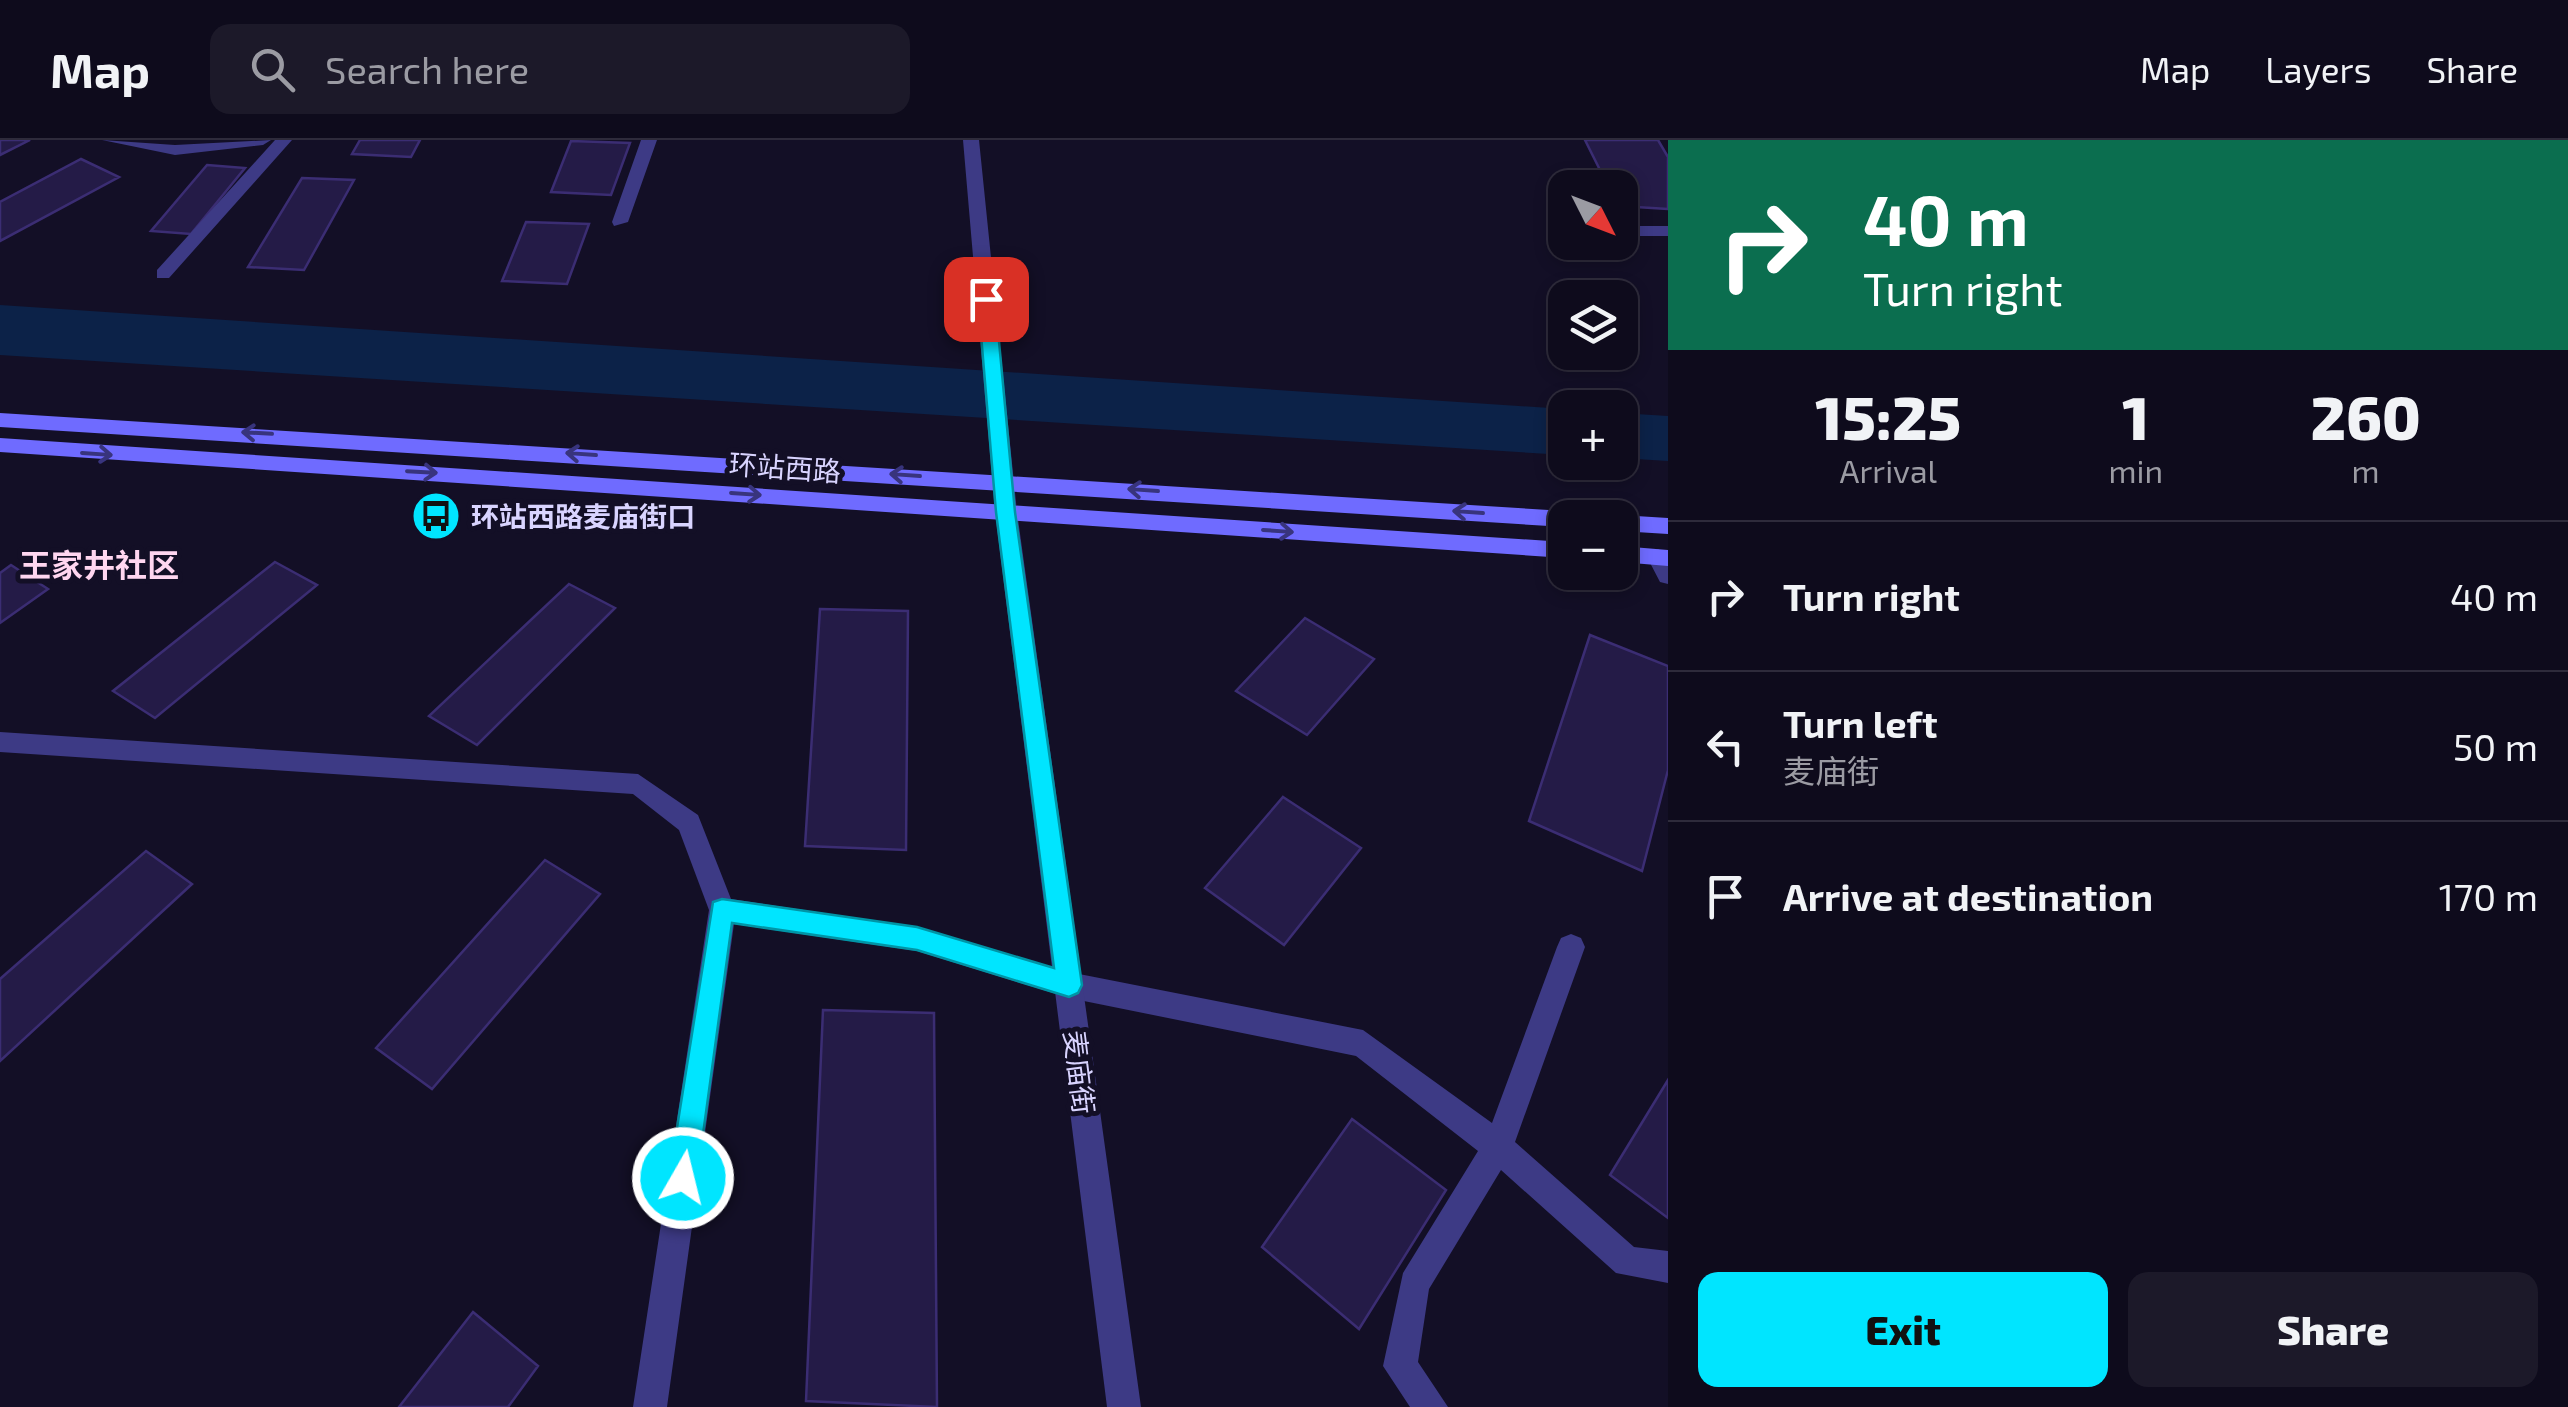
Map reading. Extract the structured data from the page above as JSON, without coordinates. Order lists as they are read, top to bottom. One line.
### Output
{"streets":{"main road":["环站西路"],"street":["麦庙街"]},"crossings":[["环站西路","麦庙街"]],"districts":["王家井社区"],"places":{"bus stop":["环站西路麦庙街口"]},"north":"bottom right","page":{"header":"Map","search":"Search here","nav":["Map","Layers","Share"],"turn":["40 m","Turn right"],"map_buttons":["+","−"],"eta":["15:25","Arrival","1","min","260","m"],"list":[{"name":"Turn right","value":"40 m"},{"name":"Turn left","note":"麦庙街","value":"50 m"},{"name":"Arrive at destination","value":"170 m"}],"buttons":["Exit","Share"]}}
